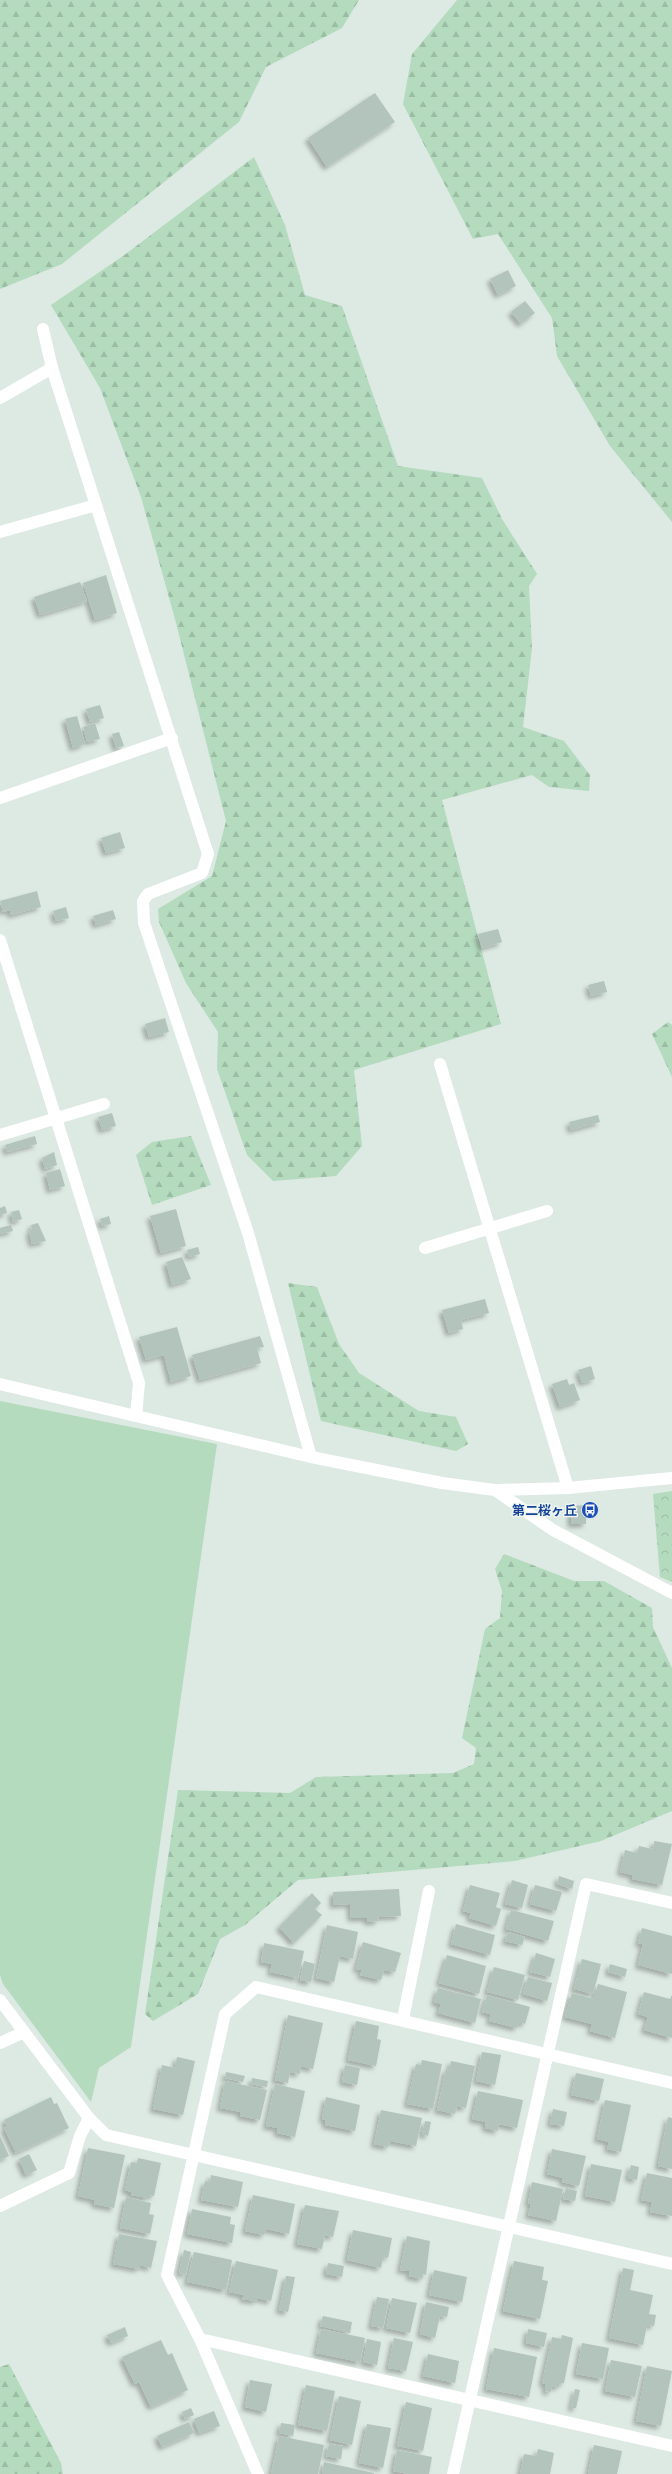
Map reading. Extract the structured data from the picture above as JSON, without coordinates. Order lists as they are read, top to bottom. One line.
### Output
{"places":{"bus stop":["第二桜ヶ丘"]}}
